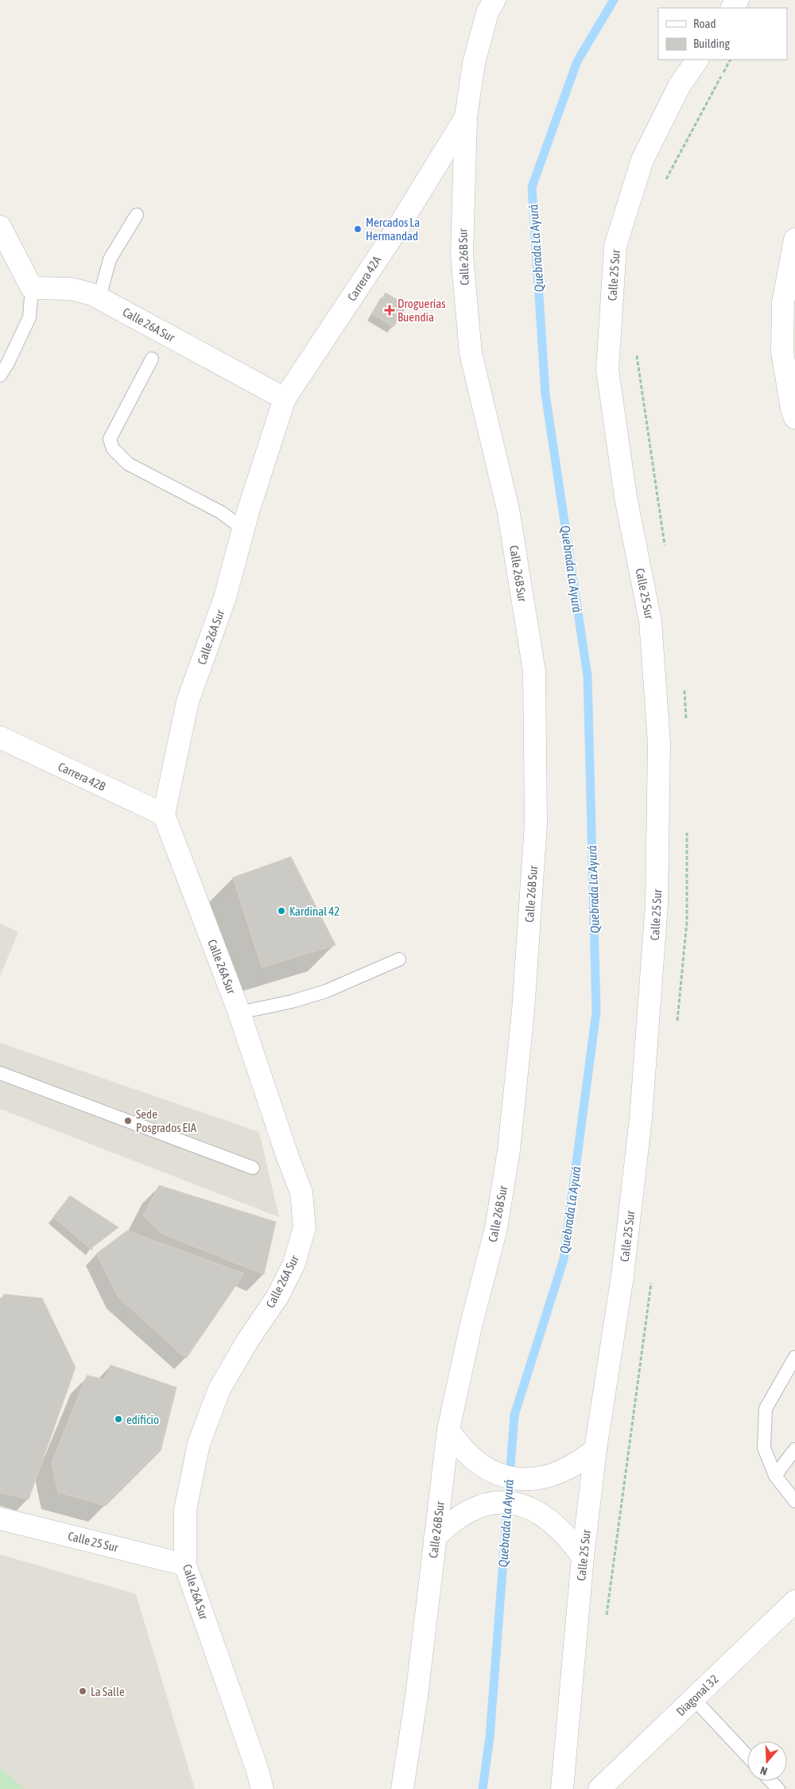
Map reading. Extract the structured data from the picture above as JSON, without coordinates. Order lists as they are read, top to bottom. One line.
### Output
{"streets":{"main road":["Calle 26B Sur","Calle 25 Sur","Carrera 42A","Calle 26A Sur","Carrera 42B","Diagonal 32"]},"crossings":[["Calle 26B Sur","Carrera 42A"],["Calle 25 Sur","Calle 26A Sur"],["Carrera 42A","Calle 26A Sur"],["Calle 26A Sur","Carrera 42B"]],"water":["Quebrada La Ayurá"],"places":{"other":["Mercados La Hermandad","Kardinal 42","Sede Posgrados EIA","edificio","La Salle"],"health":["Droguerías Buendia"]},"legend":["Road","Building"],"north":"bottom"}
